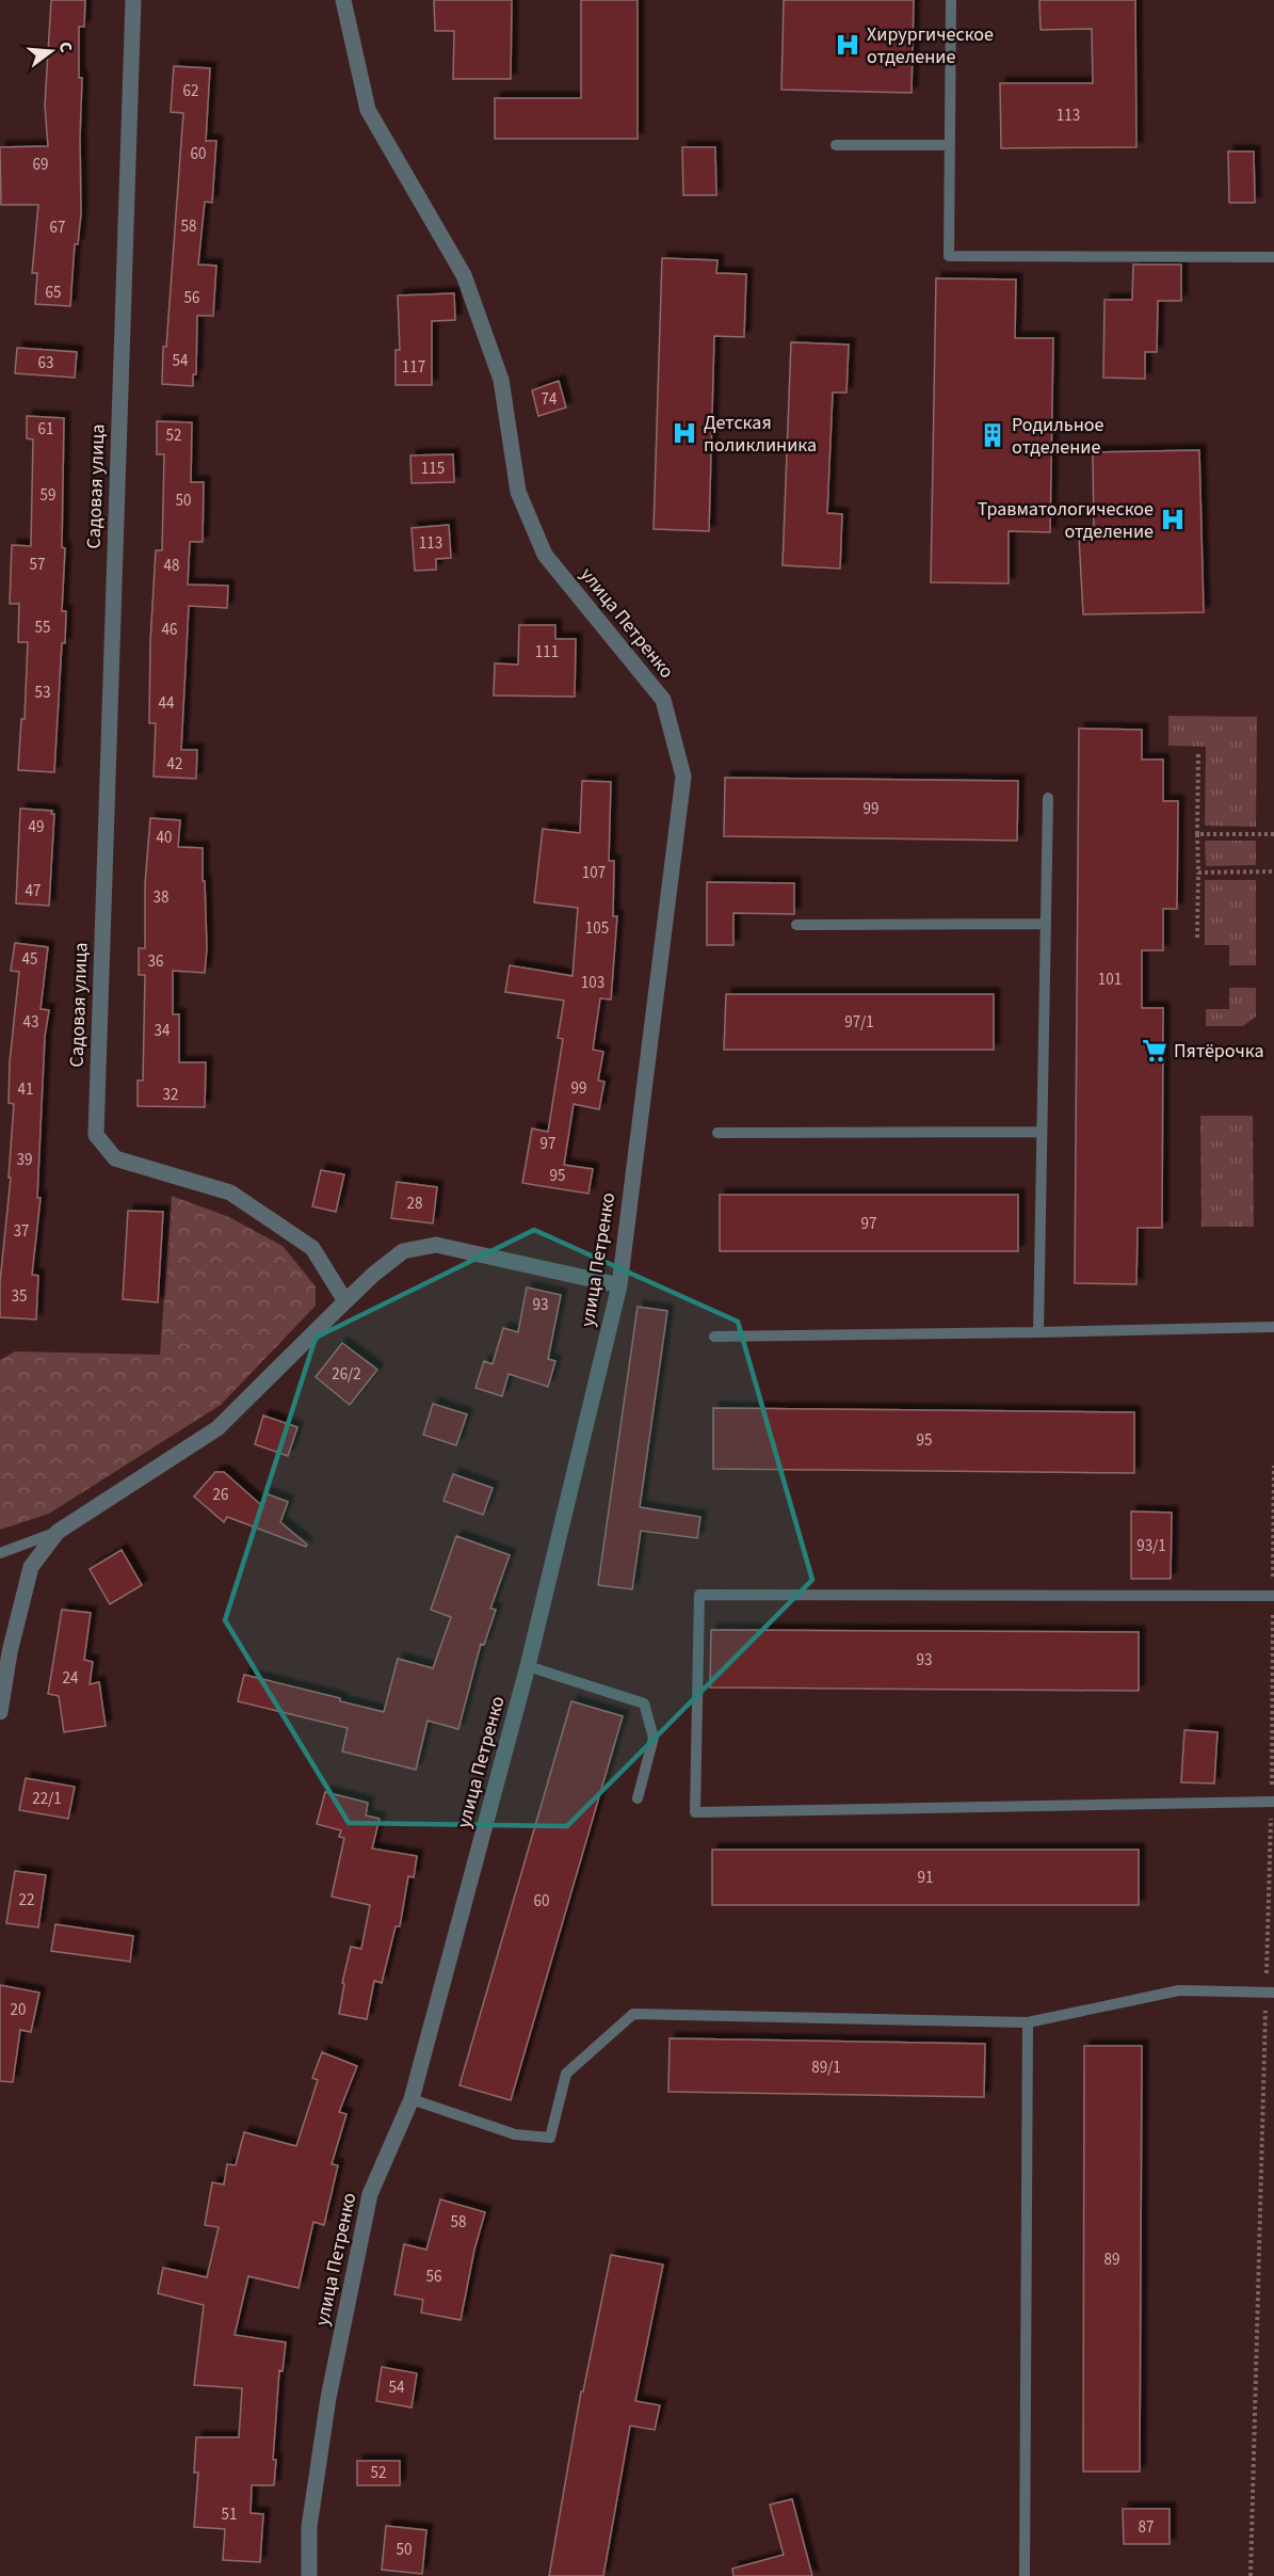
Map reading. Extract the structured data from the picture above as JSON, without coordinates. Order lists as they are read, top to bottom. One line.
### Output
{"streets":{"street":["Садовая улица","улица Петренко"]},"places":{"hospital":["Хирургическое отделение","Детская поликлиника","Травматологическое отделение"],"building":["Родильное отделение"],"supermarket":["Пятёрочка"]},"house_numbers":["62","113","60","69","58","67","65","56","54","63","117","74","61","52","115","59","50","113","57","48","55","46","111","53","44","42","99","49","40","107","47","38","105","45","36","101","103","43","97/1","34","99","41","32","97","39","95","28","97","37","35","93","26/2","95","26","93/1","93","24","22/1","91","22","60","20","89/1","58","89","56","54","52","51","87","50"],"north":"right"}
